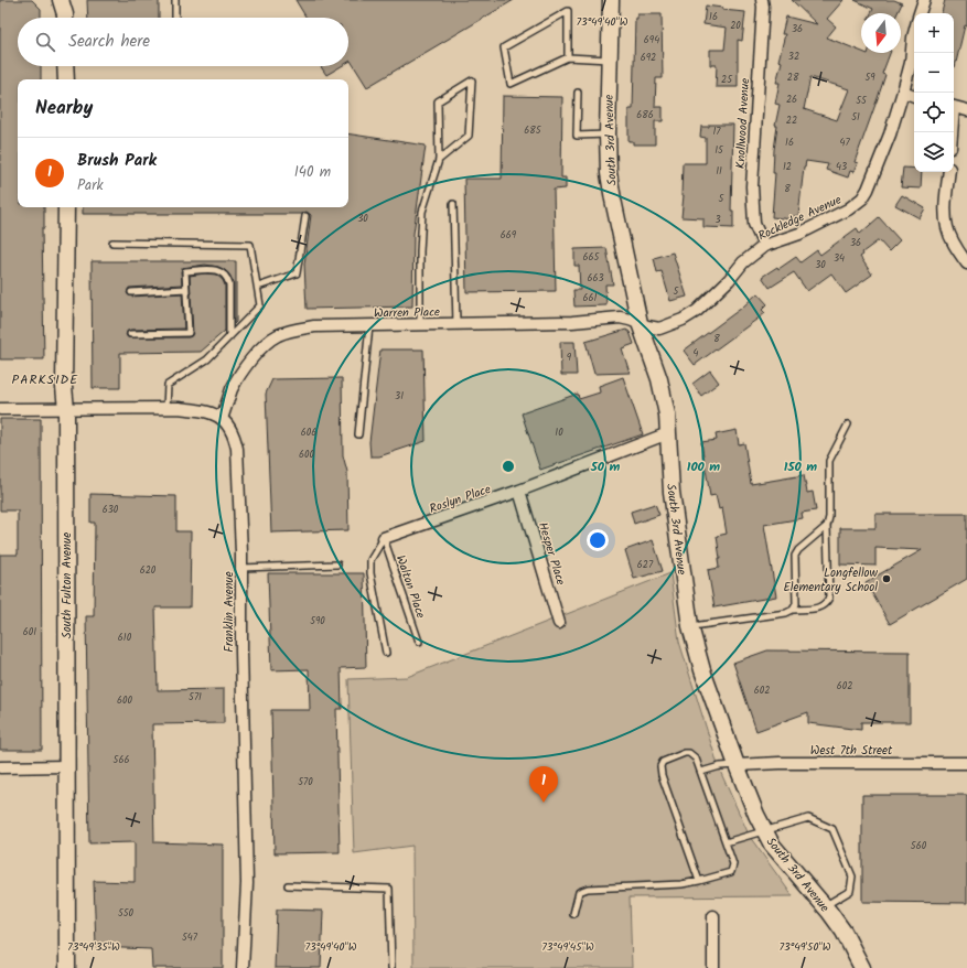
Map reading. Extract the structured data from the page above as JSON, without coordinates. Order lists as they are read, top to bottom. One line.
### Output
{"streets":{"street":["Knollwood Avenue","South 3rd Avenue","Rockledge Avenue","Warren Place","Roslyn Place","Hesper Place","South Fulton Avenue","Franklin Avenue","West 7th Street"],"lane":["Walton Place"]},"crossings":[["Knollwood Avenue","Rockledge Avenue"],["South 3rd Avenue","Rockledge Avenue"],["South 3rd Avenue","Warren Place"],["South 3rd Avenue","Roslyn Place"],["South 3rd Avenue","West 7th Street"],["Rockledge Avenue","Warren Place"],["Warren Place","Franklin Avenue"],["Roslyn Place","Hesper Place"],["Roslyn Place","Walton Place"],["South Fulton Avenue","Franklin Avenue"]],"districts":["PARKSIDE"],"places":["Longfellow Elementary School"],"house_numbers":["16","20","36","694","32","692","28","59","25","26","55","686","51","22","685","17","16","47","15","12","43","11","8","5","30","3","669","36","665","34","30","663","5","661","8","4","9","31","606","10","600","630","627","620","590","601","610","602","602","571","600","566","570","560","550","547"],"north":"bottom","page":{"map_buttons":["+","−"],"search":"Search here","heading":"Nearby","list":[{"mark":"1","name":"Brush Park","note":"Park","value":"140 m"}],"pins":"1"},"coordinates":["73°49'40\"W","73°49'35\"W","73°49'45\"W","73°49'50\"W"],"rings":["50 m","100 m","150 m"]}
